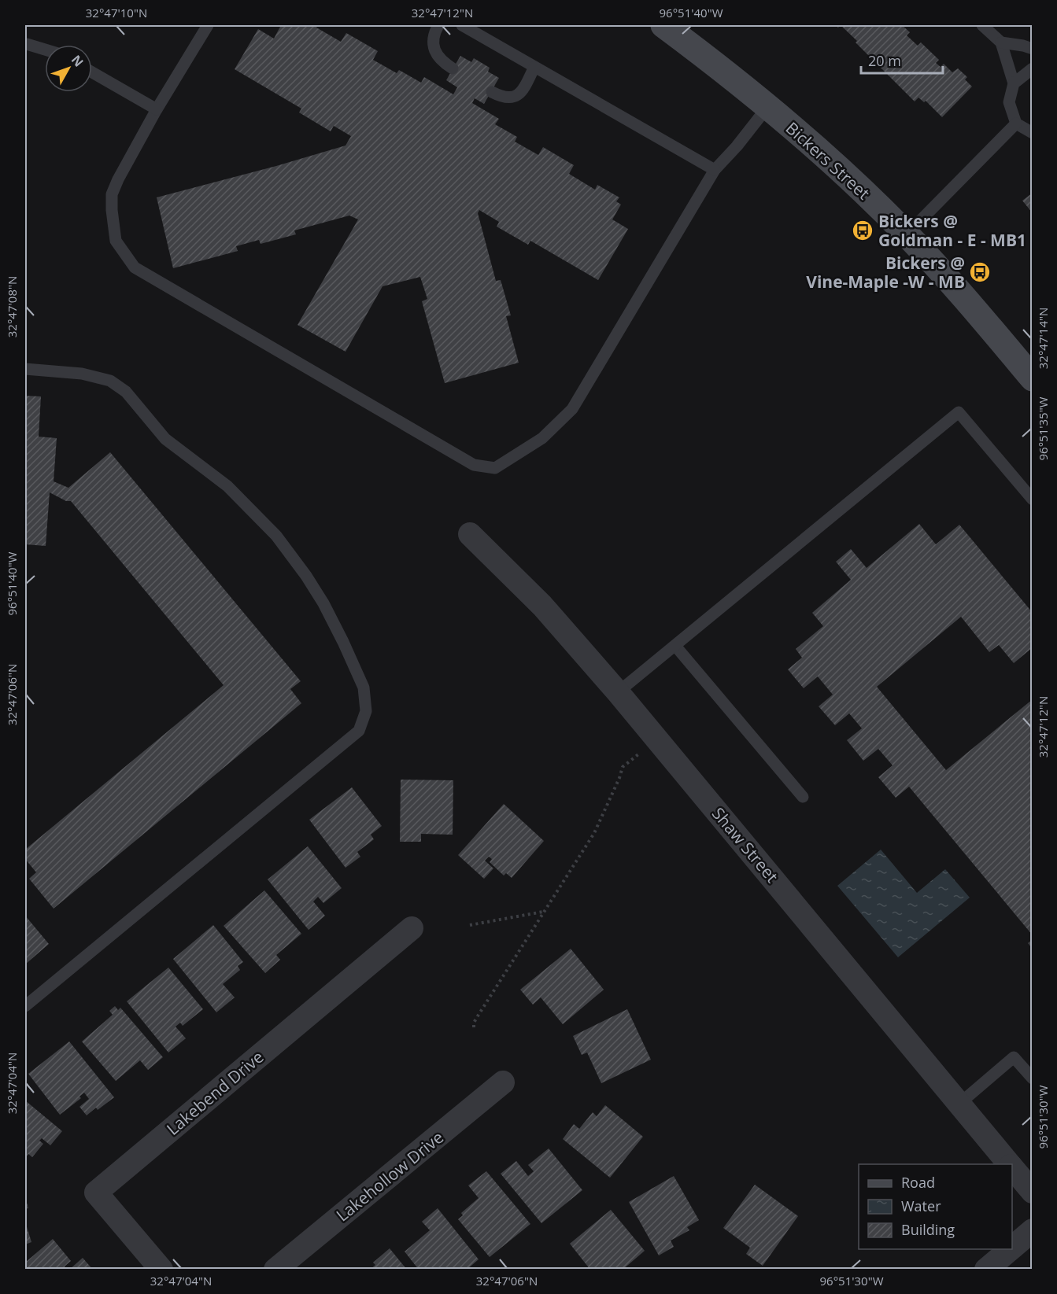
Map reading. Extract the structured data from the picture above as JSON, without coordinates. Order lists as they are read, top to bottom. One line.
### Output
{"streets":{"street":["Bickers Street","Shaw Street","Lakebend Drive","Lakehollow Drive"]},"places":{"bus stop":["Bickers @ Goldman - E - MB1","Bickers @ Vine-Maple -W - MB"]},"legend":["Road","Water","Building"],"scale_bar":"20 m","north":"top right","coordinates":["32°47'10\"N","32°47'12\"N","96°51'40\"W","32°47'08\"N","32°47'14\"N","96°51'35\"W","32°47'06\"N","32°47'04\"N","96°51'30\"W"]}
